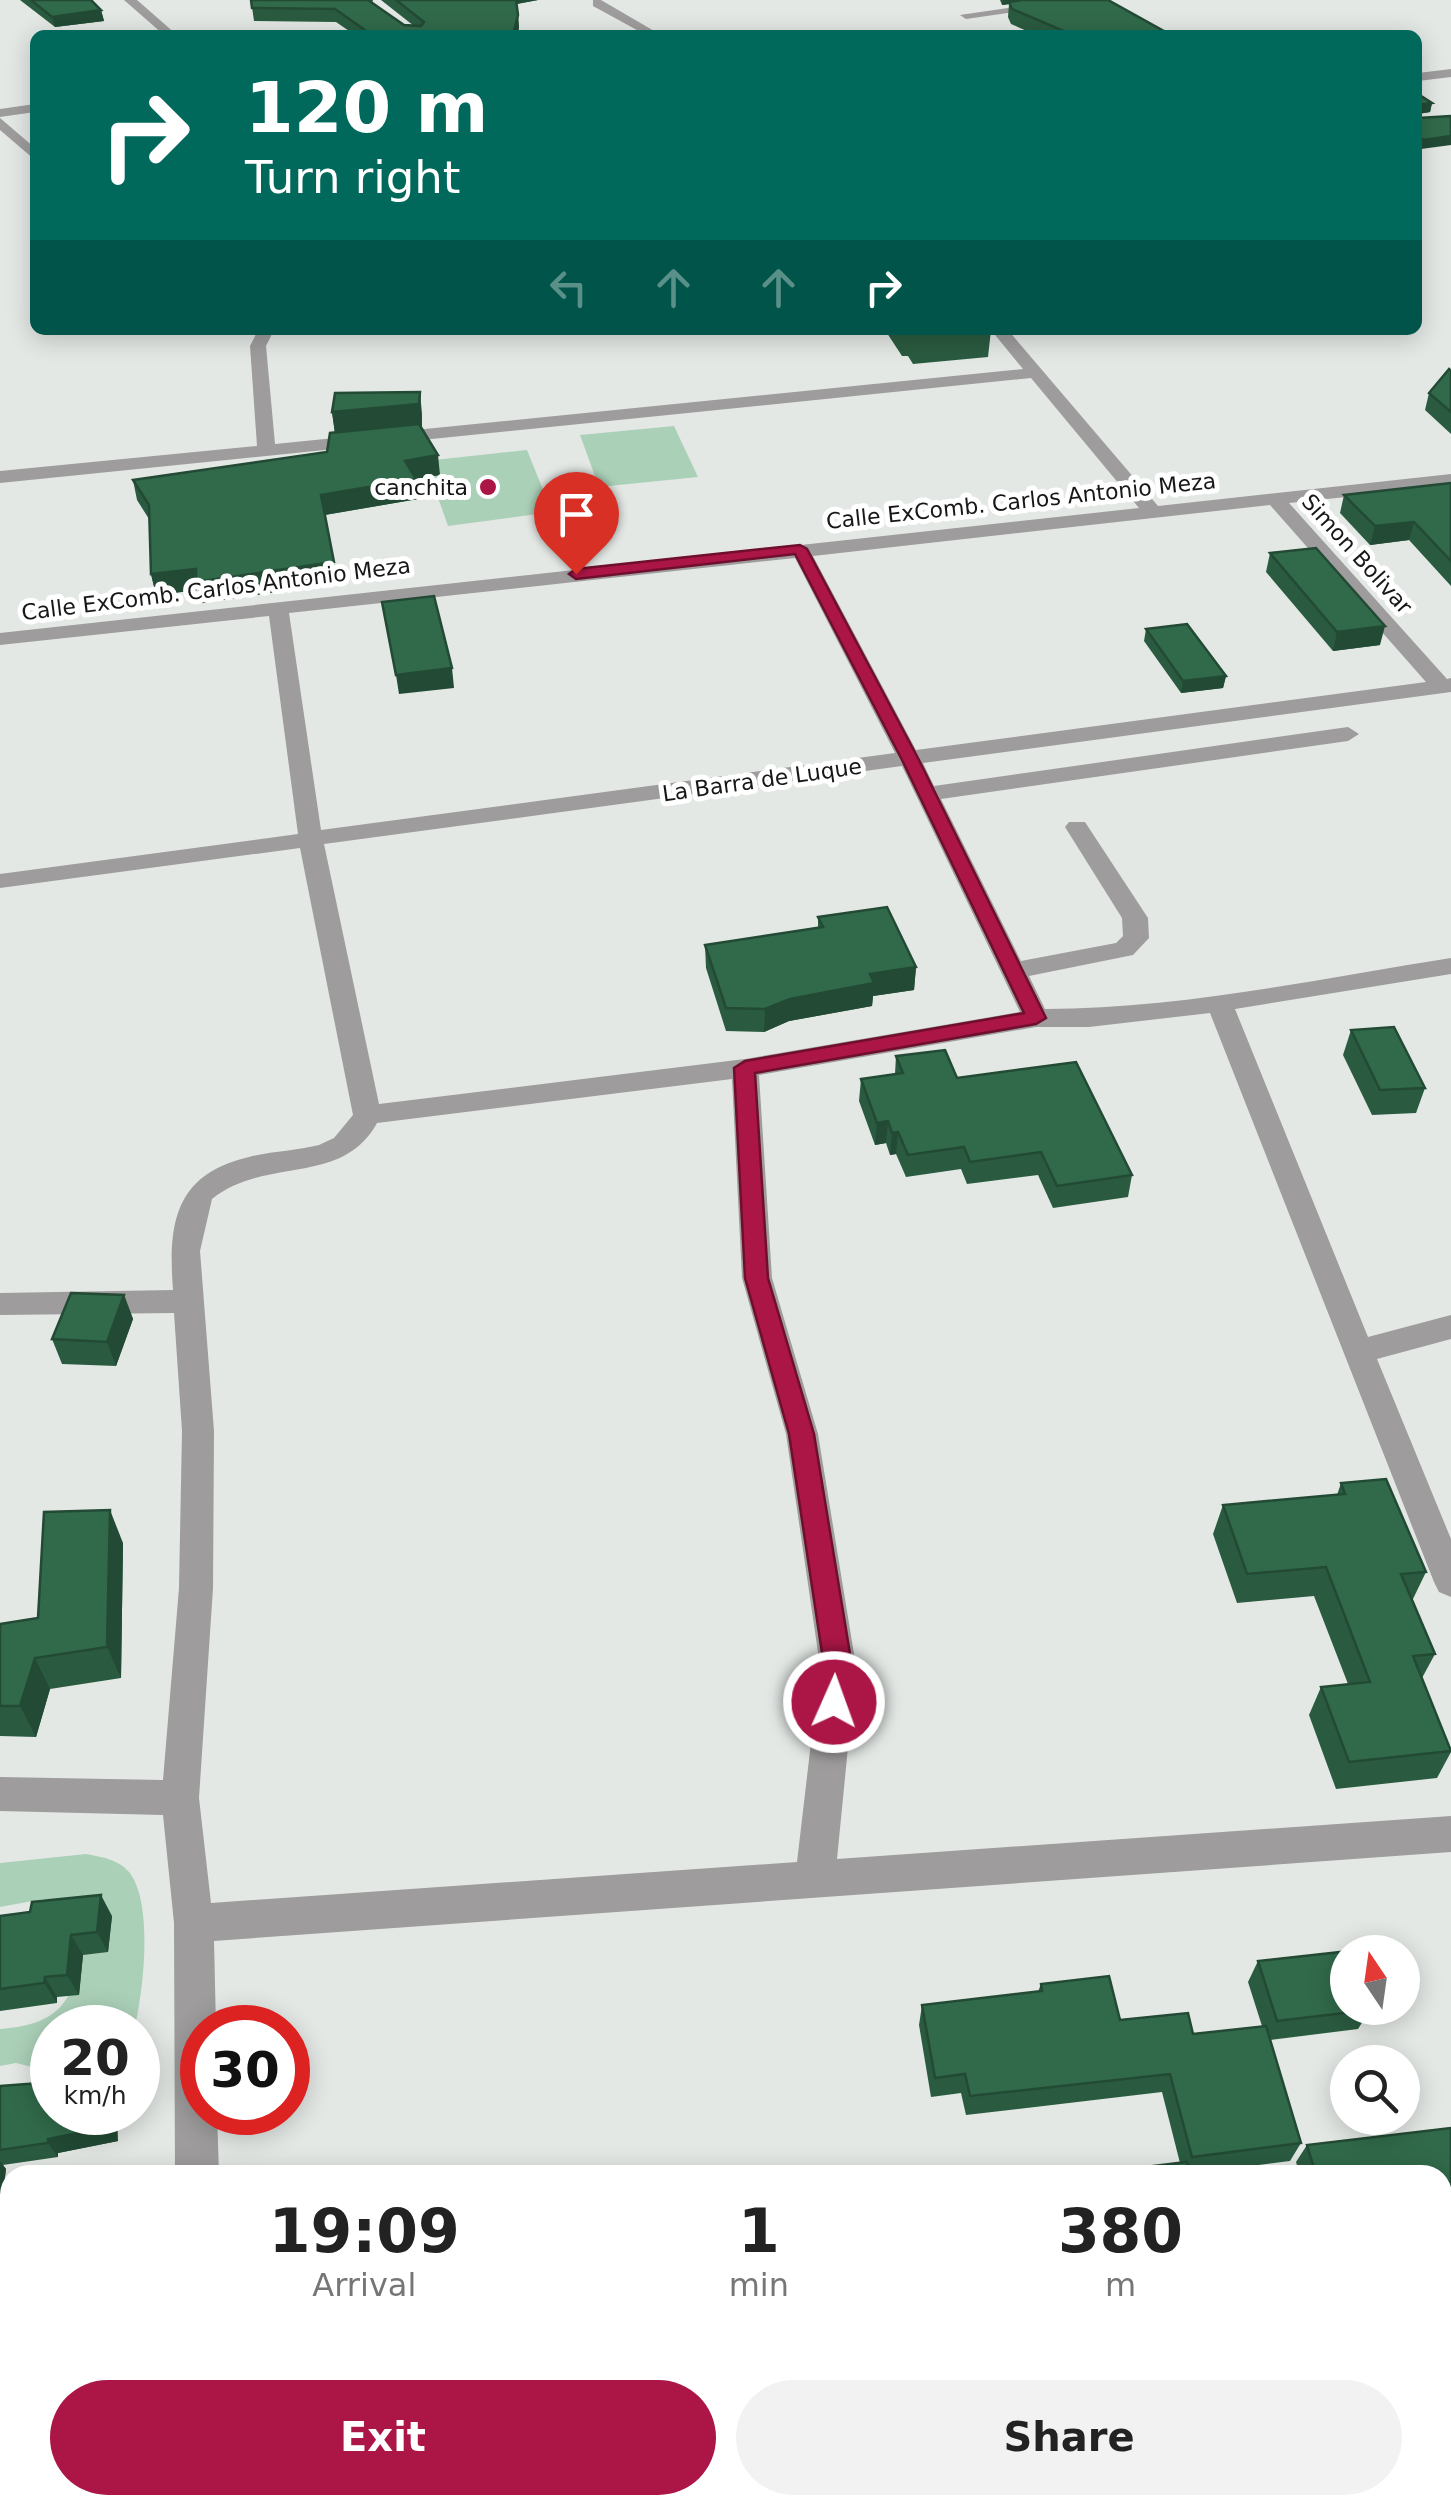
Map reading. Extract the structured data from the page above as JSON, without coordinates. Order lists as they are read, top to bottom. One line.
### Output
{"streets":{"street":["Calle ExComb. Carlos Antonio Meza","Simon Bolivar","La Barra de Luque"]},"crossings":[["Calle ExComb. Carlos Antonio Meza","Simon Bolivar"],["Simon Bolivar","La Barra de Luque"]],"places":["canchita"],"north":"top","page":{"turn":["120 m","Turn right"],"speed":"20 km/h","limit":"30","eta":["19:09","Arrival","1","min","380","m"],"buttons":["Exit","Share"]}}
